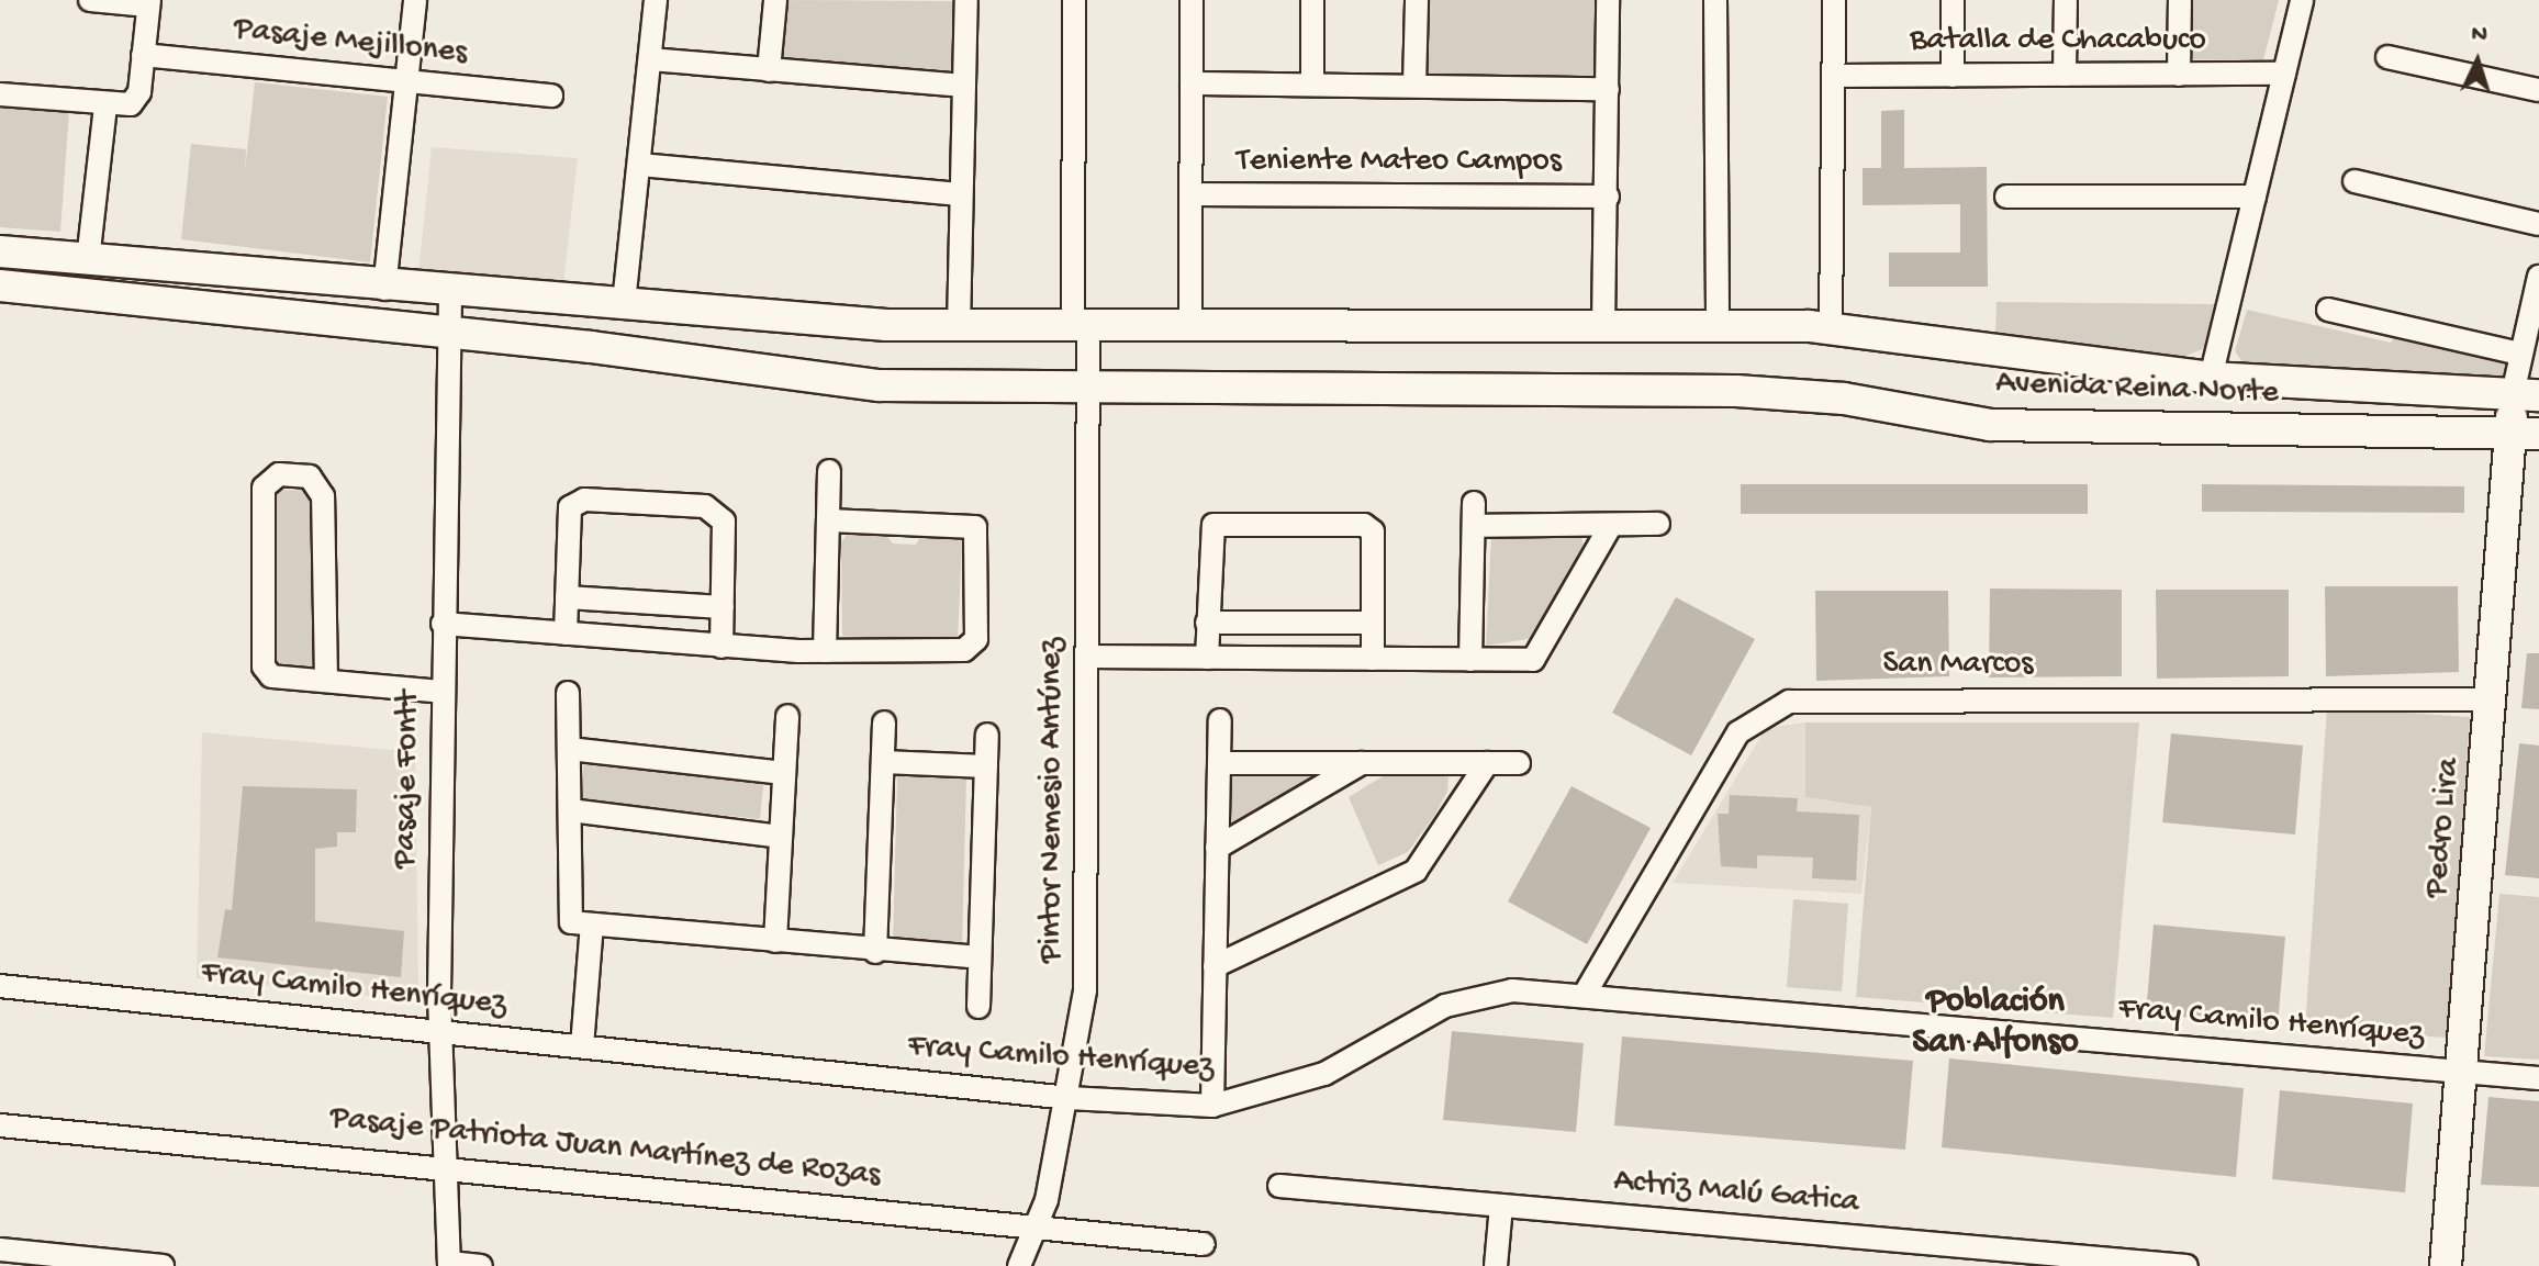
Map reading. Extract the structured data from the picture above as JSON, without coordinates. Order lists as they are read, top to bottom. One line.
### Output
{"streets":{"street":["Batalla de Chacabuco","Pasaje Mejillones","Teniente Mateo Campos","Avenida Reina Norte","San Marcos","Pasaje Fontt","Pintor Nemesio Antúnez","Pedro Lira","Fray Camilo Henríquez","Pasaje Patriota Juan Martínez de Rozas","Actriz Malú Gatica"]},"crossings":[["Avenida Reina Norte","Pasaje Fontt"],["Avenida Reina Norte","Pintor Nemesio Antúnez"],["Avenida Reina Norte","Pedro Lira"],["San Marcos","Pedro Lira"],["San Marcos","Fray Camilo Henríquez"],["Pasaje Fontt","Fray Camilo Henríquez"],["Pasaje Fontt","Pasaje Patriota Juan Martínez de Rozas"],["Pintor Nemesio Antúnez","Fray Camilo Henríquez"],["Pintor Nemesio Antúnez","Pasaje Patriota Juan Martínez de Rozas"],["Pedro Lira","Fray Camilo Henríquez"]],"districts":["Población San Alfonso"],"north":"top"}
